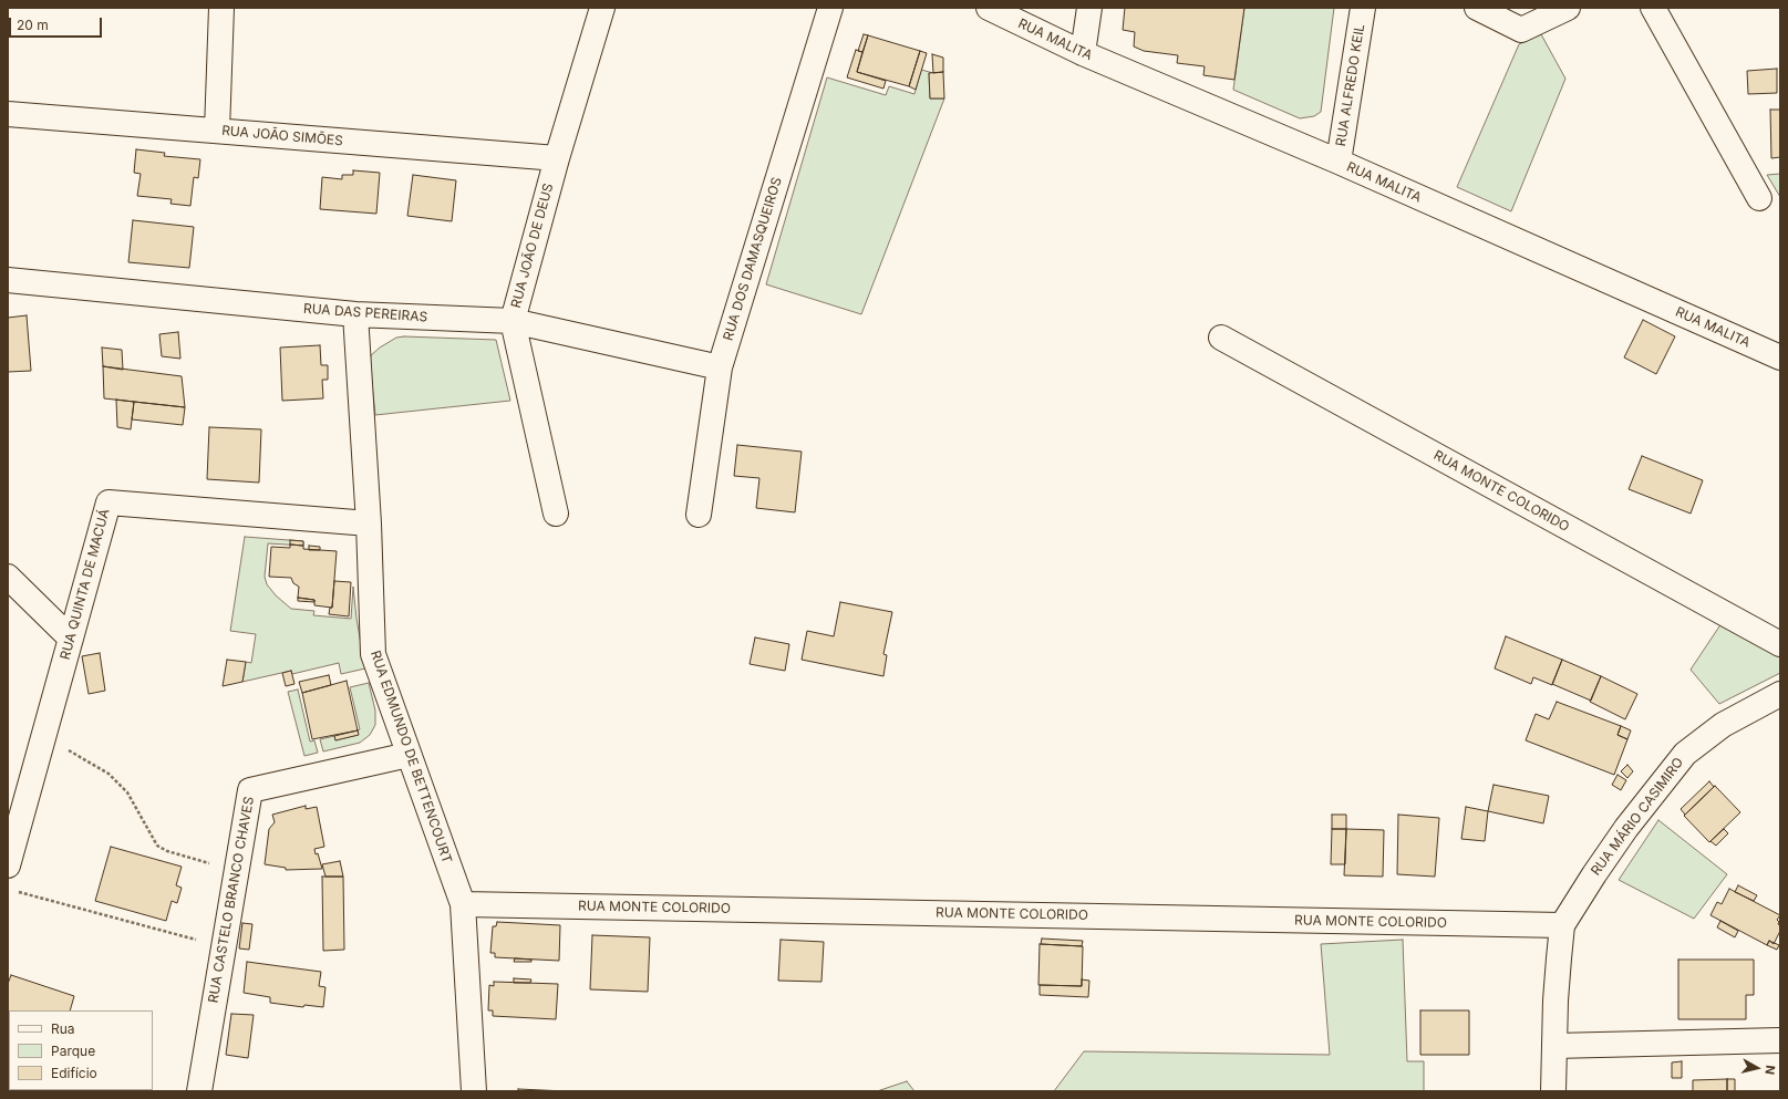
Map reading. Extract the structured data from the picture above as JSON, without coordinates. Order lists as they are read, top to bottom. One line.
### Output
{"streets":{"street":["RUA MALITA","RUA ALFREDO KEIL","RUA JOÃO SIMÕES","RUA JOÃO DE DEUS","RUA DOS DAMASQUEIROS","RUA DAS PEREIRAS","RUA MONTE COLORIDO","RUA QUINTA DE MACUÁ","RUA EDMUNDO DE BETTENCOURT","RUA MÁRIO CASIMIRO","RUA CASTELO BRANCO CHAVES"]},"crossings":[["RUA MALITA","RUA ALFREDO KEIL"],["RUA JOÃO SIMÕES","RUA JOÃO DE DEUS"],["RUA JOÃO DE DEUS","RUA DAS PEREIRAS"],["RUA DOS DAMASQUEIROS","RUA DAS PEREIRAS"],["RUA DAS PEREIRAS","RUA EDMUNDO DE BETTENCOURT"],["RUA MONTE COLORIDO","RUA EDMUNDO DE BETTENCOURT"],["RUA MONTE COLORIDO","RUA MÁRIO CASIMIRO"],["RUA QUINTA DE MACUÁ","RUA EDMUNDO DE BETTENCOURT"],["RUA EDMUNDO DE BETTENCOURT","RUA CASTELO BRANCO CHAVES"]],"legend":["Rua","Parque","Edifício"],"scale_bar":"20 m","north":"right"}
